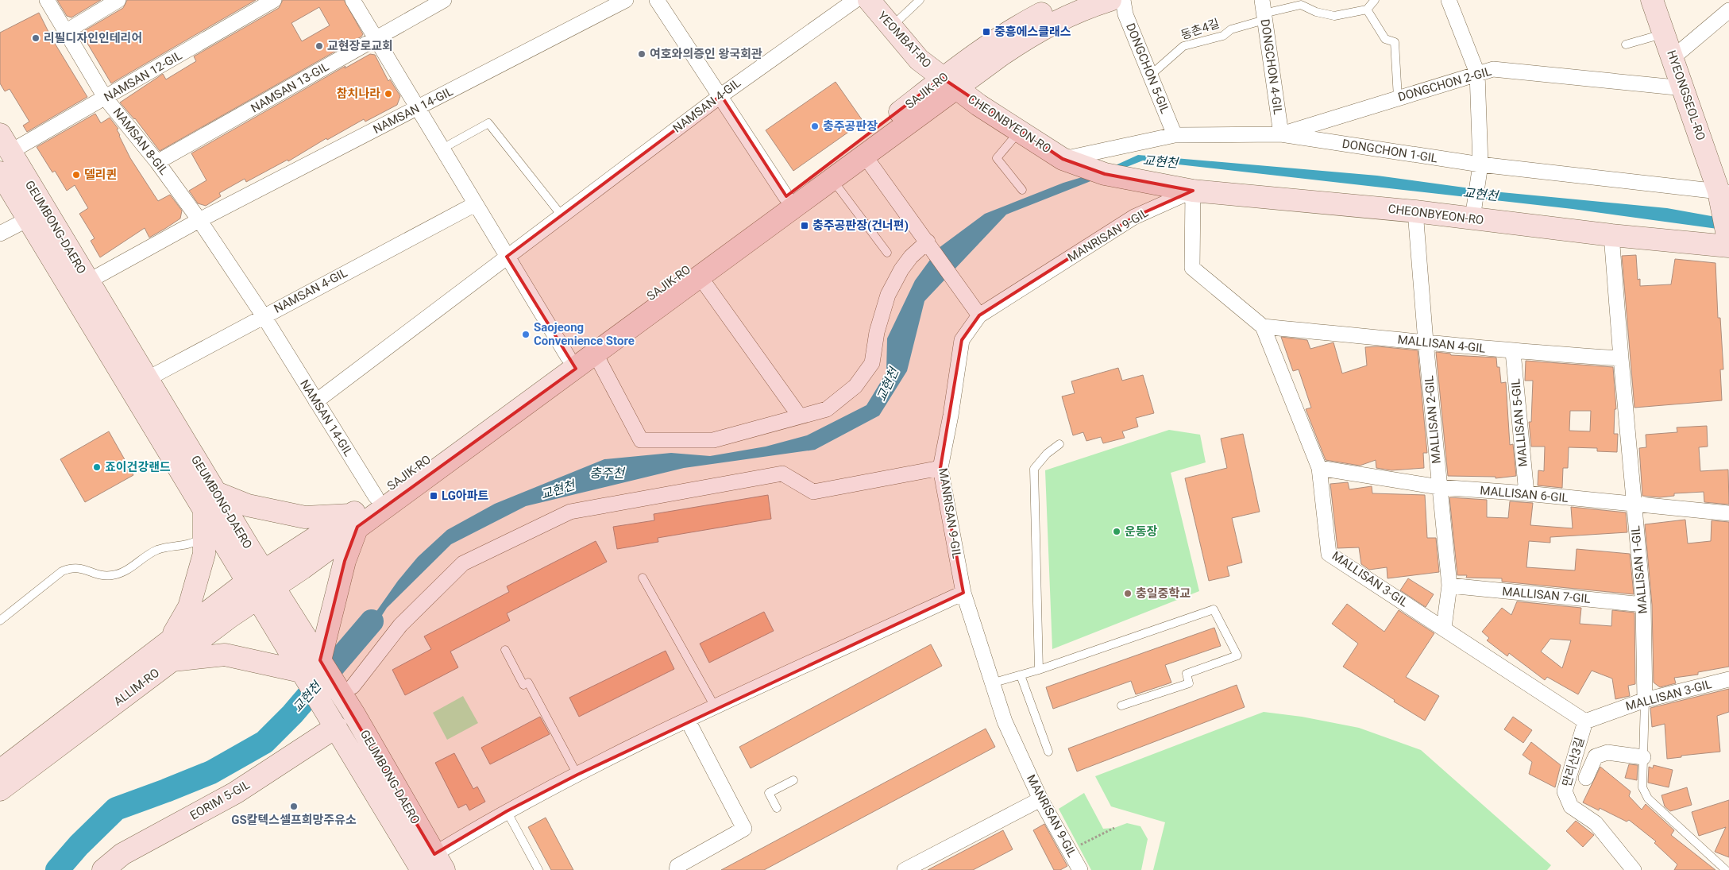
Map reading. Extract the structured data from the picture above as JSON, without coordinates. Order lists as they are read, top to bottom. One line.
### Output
{"streets":{"street":["YEOMBAT-RO","DONGCHON 4-GIL","DONGCHON 5-GIL","NAMSAN 12-GIL","DONGCHON 2-GIL","NAMSAN 13-GIL","SAJIK-RO","HYEONGSEOL-RO","NAMSAN 4-GIL","NAMSAN 14-GIL","CHEONBYEON-RO","NAMSAN 8-GIL","DONGCHON 1-GIL","GEUMBONG-DAERO","MANRISAN 9-GIL","MALLISAN 4-GIL","MALLISAN 2-GIL","MALLISAN 5-GIL","MALLISAN 6-GIL","MALLISAN 1-GIL","MALLISAN 3-GIL","MALLISAN 7-GIL","ALLIM-RO","만리산3길","EORIM 5-GIL"],"lane":["동촌4길"]},"crossings":[["동촌4길","DONGCHON 4-GIL"],["동촌4길","DONGCHON 5-GIL"],["YEOMBAT-RO","SAJIK-RO"],["YEOMBAT-RO","CHEONBYEON-RO"],["DONGCHON 4-GIL","DONGCHON 2-GIL"],["DONGCHON 4-GIL","DONGCHON 1-GIL"],["DONGCHON 5-GIL","DONGCHON 1-GIL"],["NAMSAN 12-GIL","NAMSAN 8-GIL"],["NAMSAN 12-GIL","GEUMBONG-DAERO"],["DONGCHON 2-GIL","HYEONGSEOL-RO"],["DONGCHON 2-GIL","DONGCHON 1-GIL"],["NAMSAN 13-GIL","NAMSAN 8-GIL"],["SAJIK-RO","NAMSAN 14-GIL"],["SAJIK-RO","CHEONBYEON-RO"],["SAJIK-RO","GEUMBONG-DAERO"],["SAJIK-RO","ALLIM-RO"],["HYEONGSEOL-RO","CHEONBYEON-RO"],["HYEONGSEOL-RO","DONGCHON 1-GIL"],["NAMSAN 4-GIL","NAMSAN 14-GIL"],["NAMSAN 4-GIL","GEUMBONG-DAERO"],["NAMSAN 14-GIL","NAMSAN 8-GIL"],["NAMSAN 14-GIL","GEUMBONG-DAERO"],["CHEONBYEON-RO","DONGCHON 1-GIL"],["CHEONBYEON-RO","MANRISAN 9-GIL"],["CHEONBYEON-RO","MALLISAN 2-GIL"],["CHEONBYEON-RO","MALLISAN 1-GIL"],["CHEONBYEON-RO","MALLISAN 3-GIL"],["GEUMBONG-DAERO","ALLIM-RO"],["GEUMBONG-DAERO","EORIM 5-GIL"],["MANRISAN 9-GIL","MALLISAN 3-GIL"],["MALLISAN 4-GIL","MALLISAN 2-GIL"],["MALLISAN 4-GIL","MALLISAN 5-GIL"],["MALLISAN 4-GIL","MALLISAN 1-GIL"],["MALLISAN 4-GIL","MALLISAN 3-GIL"],["MALLISAN 2-GIL","MALLISAN 6-GIL"],["MALLISAN 2-GIL","MALLISAN 3-GIL"],["MALLISAN 2-GIL","MALLISAN 7-GIL"],["MALLISAN 5-GIL","MALLISAN 6-GIL"],["MALLISAN 6-GIL","MALLISAN 1-GIL"],["MALLISAN 6-GIL","MALLISAN 3-GIL"],["MALLISAN 1-GIL","MALLISAN 3-GIL"],["MALLISAN 1-GIL","MALLISAN 7-GIL"],["MALLISAN 3-GIL","만리산3길"]],"water":["교현천","충주천"],"places":{"transit":["중흥에스클래스","충주공판장(건너편)","LG아파트"],"other":["리필디자인인테리어","교현장로교회","여호와의증인 왕국회관","참치나라","충주공판장","델리퀸","Saojeong Convenience Store","죠이건강랜드","운동장","충일중학교","GS칼텍스셀프희망주유소"]}}
